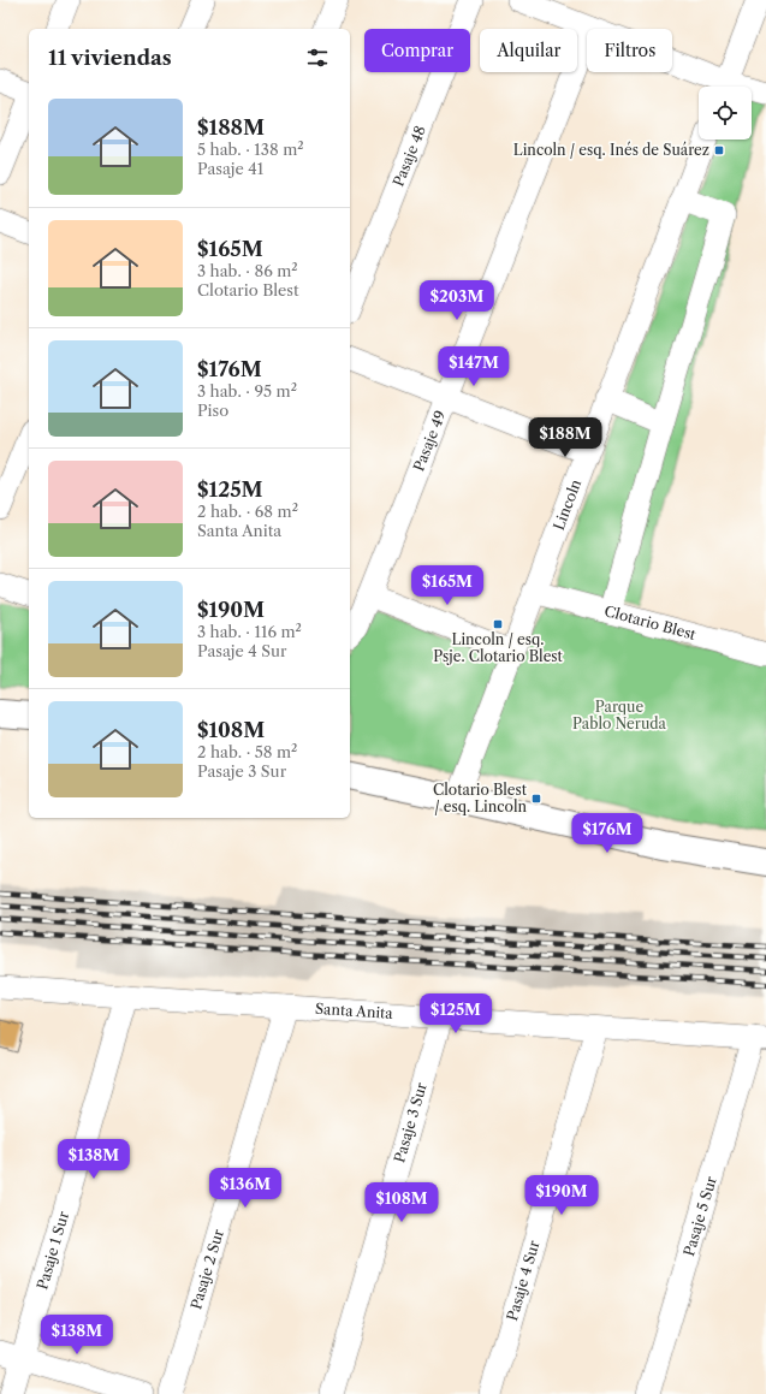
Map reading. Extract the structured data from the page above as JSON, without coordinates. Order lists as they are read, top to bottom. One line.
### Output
{"streets":{"street":["Pasaje 48","Pasaje 49","Lincoln","Clotario Blest","Santa Anita","Pasaje 3 Sur","Pasaje 5 Sur","Pasaje 1 Sur","Pasaje 2 Sur","Pasaje 4 Sur"]},"crossings":[["Lincoln","Clotario Blest"],["Santa Anita","Pasaje 3 Sur"],["Santa Anita","Pasaje 5 Sur"],["Santa Anita","Pasaje 1 Sur"],["Santa Anita","Pasaje 2 Sur"],["Santa Anita","Pasaje 4 Sur"]],"parks":["Parque Pablo Neruda"],"places":{"transit":["Lincoln / esq. Inés de Suárez","Lincoln / esq. Psje. Clotario Blest","Clotario Blest / esq. Lincoln"]},"page":{"chip":["Comprar","Alquilar","Filtros"],"heading":"11 viviendas","list":[{"name":"$188M","note":"5 hab. · 138 m² · Pasaje 41"},{"name":"$165M","note":"3 hab. · 86 m² · Clotario Blest"},{"name":"$176M","note":"3 hab. · 95 m² · Piso"},{"name":"$125M","note":"2 hab. · 68 m² · Santa Anita"},{"name":"$190M","note":"3 hab. · 116 m² · Pasaje 4 Sur"},{"name":"$108M","note":"2 hab. · 58 m² · Pasaje 3 Sur"}],"price":["$203M","$147M","$188M","$165M","$176M","$125M","$138M","$136M","$190M","$108M","$138M"]}}
